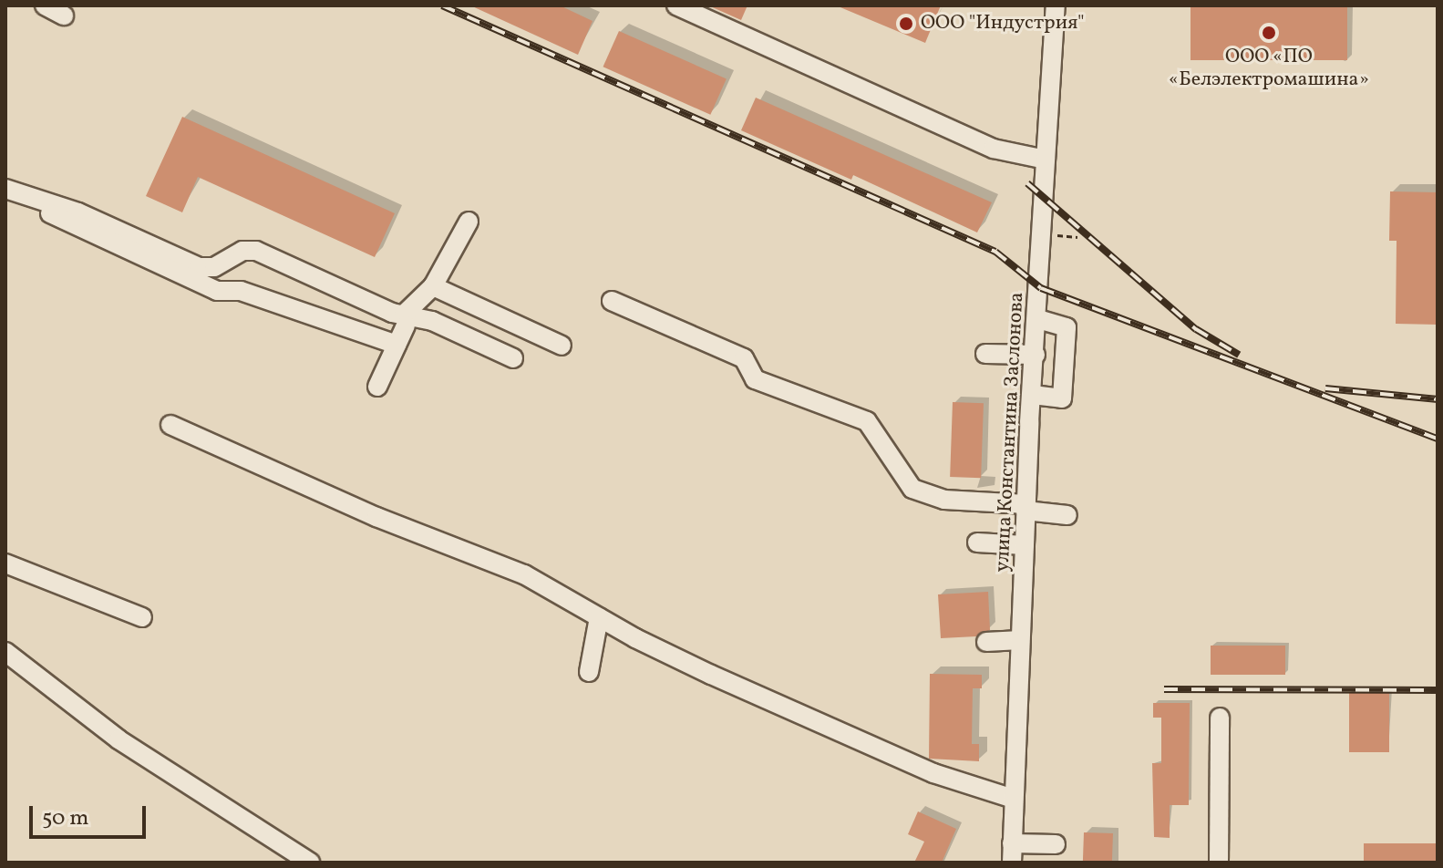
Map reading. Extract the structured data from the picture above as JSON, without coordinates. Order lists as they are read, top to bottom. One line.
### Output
{"streets":{"street":["улица Константина Заслонова"]},"places":["ООО \"Индустрия\"","ООО «ПО «Белэлектромашина»"],"scale_bar":"50 m"}
